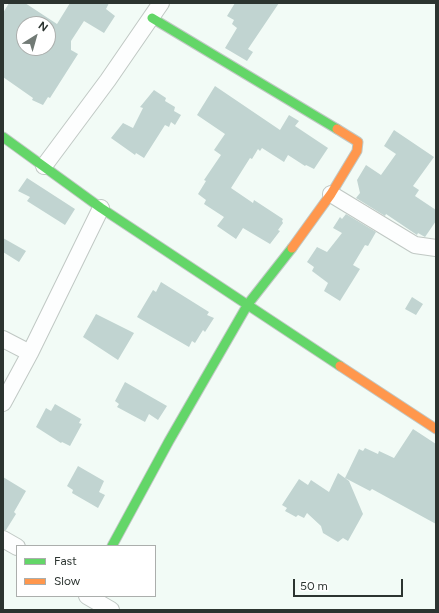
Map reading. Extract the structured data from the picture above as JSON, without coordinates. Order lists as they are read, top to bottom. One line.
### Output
{"legend":["Fast","Slow"],"scale_bar":"50 m","north":"top right"}
